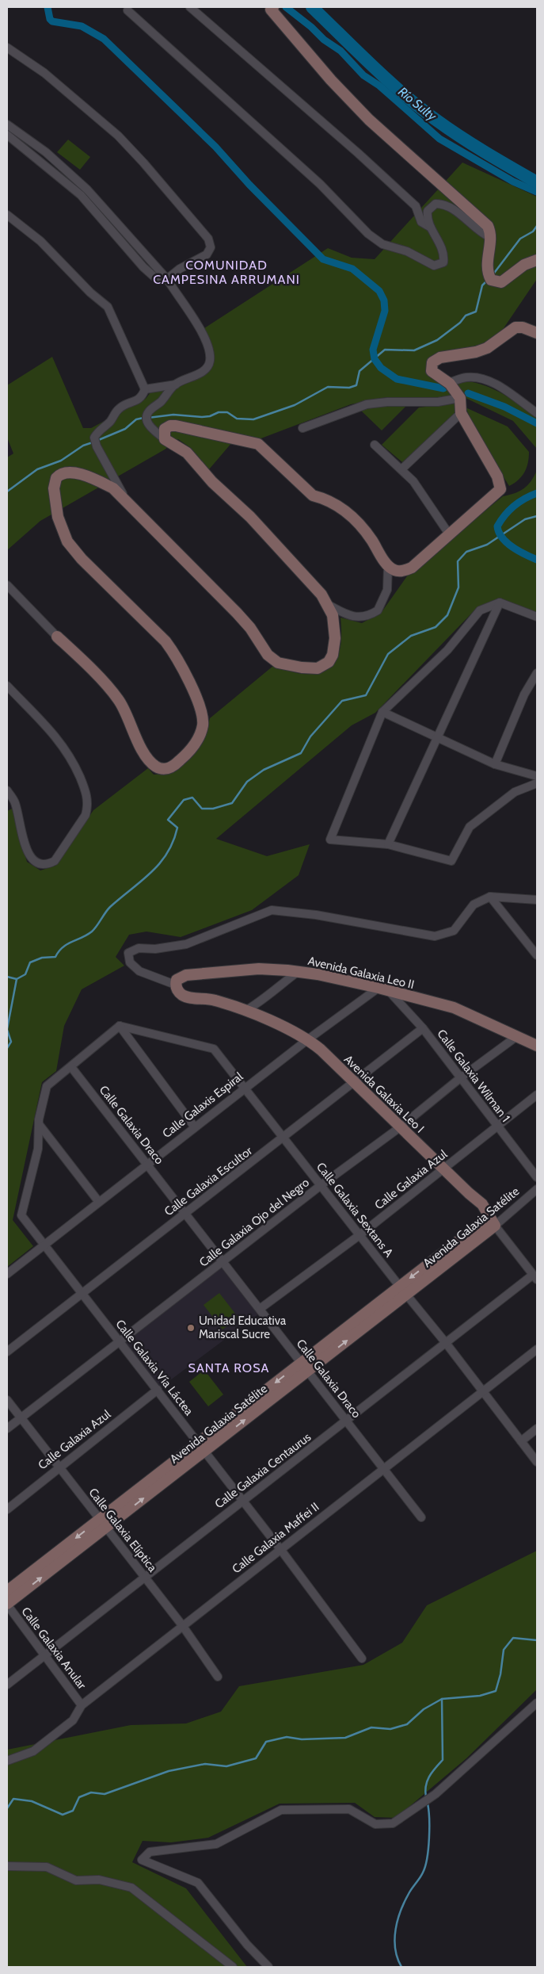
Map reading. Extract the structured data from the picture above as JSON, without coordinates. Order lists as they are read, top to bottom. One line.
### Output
{"streets":{"street":["Avenida Galaxia Leo II","Calle Galaxia Wilman 1","Avenida Galaxia Leo I","Calle Galaxis Espiral","Calle Galaxia Draco","Calle Galaxia Azul","Calle Galaxia Escultor","Calle Galaxia Sextans A","Calle Galaxia Ojo del Negro","Avenida Galaxia Satélite","Calle Galaxia Vía Láctea","Calle Galaxia Centaurus","Calle Galaxia Elíptica","Calle Galaxia Maffei II","Calle Galaxia Anular"]},"crossings":[["Avenida Galaxia Leo II","Calle Galaxia Wilman 1"],["Avenida Galaxia Leo II","Avenida Galaxia Leo I"],["Avenida Galaxia Leo II","Calle Galaxis Espiral"],["Avenida Galaxia Leo II","Calle Galaxia Ojo del Negro"],["Calle Galaxia Wilman 1","Calle Galaxis Espiral"],["Calle Galaxia Wilman 1","Calle Galaxia Azul"],["Calle Galaxia Wilman 1","Calle Galaxia Escultor"],["Calle Galaxia Wilman 1","Calle Galaxia Ojo del Negro"],["Avenida Galaxia Leo I","Calle Galaxis Espiral"],["Avenida Galaxia Leo I","Calle Galaxia Azul"],["Avenida Galaxia Leo I","Calle Galaxia Escultor"],["Avenida Galaxia Leo I","Calle Galaxia Ojo del Negro"],["Avenida Galaxia Leo I","Avenida Galaxia Satélite"],["Avenida Galaxia Leo I","Calle Galaxia Centaurus"],["Calle Galaxis Espiral","Calle Galaxia Draco"],["Calle Galaxis Espiral","Calle Galaxia Sextans A"],["Calle Galaxis Espiral","Calle Galaxia Vía Láctea"],["Calle Galaxia Draco","Calle Galaxia Azul"],["Calle Galaxia Draco","Calle Galaxia Escultor"],["Calle Galaxia Draco","Calle Galaxia Ojo del Negro"],["Calle Galaxia Draco","Avenida Galaxia Satélite"],["Calle Galaxia Draco","Calle Galaxia Centaurus"],["Calle Galaxia Draco","Calle Galaxia Maffei II"],["Calle Galaxia Azul","Calle Galaxia Sextans A"],["Calle Galaxia Azul","Calle Galaxia Vía Láctea"],["Calle Galaxia Azul","Calle Galaxia Elíptica"],["Calle Galaxia Escultor","Calle Galaxia Sextans A"],["Calle Galaxia Escultor","Calle Galaxia Vía Láctea"],["Calle Galaxia Sextans A","Calle Galaxia Ojo del Negro"],["Calle Galaxia Sextans A","Avenida Galaxia Satélite"],["Calle Galaxia Sextans A","Calle Galaxia Centaurus"],["Calle Galaxia Sextans A","Calle Galaxia Maffei II"],["Calle Galaxia Ojo del Negro","Calle Galaxia Vía Láctea"],["Calle Galaxia Ojo del Negro","Calle Galaxia Elíptica"],["Avenida Galaxia Satélite","Calle Galaxia Vía Láctea"],["Avenida Galaxia Satélite","Calle Galaxia Elíptica"],["Avenida Galaxia Satélite","Calle Galaxia Anular"],["Calle Galaxia Vía Láctea","Calle Galaxia Centaurus"],["Calle Galaxia Vía Láctea","Calle Galaxia Maffei II"],["Calle Galaxia Centaurus","Calle Galaxia Elíptica"],["Calle Galaxia Centaurus","Calle Galaxia Anular"],["Calle Galaxia Elíptica","Calle Galaxia Maffei II"],["Calle Galaxia Maffei II","Calle Galaxia Anular"]],"districts":["COMUNIDAD CAMPESINA ARRUMANI","SANTA ROSA"],"water":["Río Sulty"],"places":["Unidad Educativa Mariscal Sucre"]}
